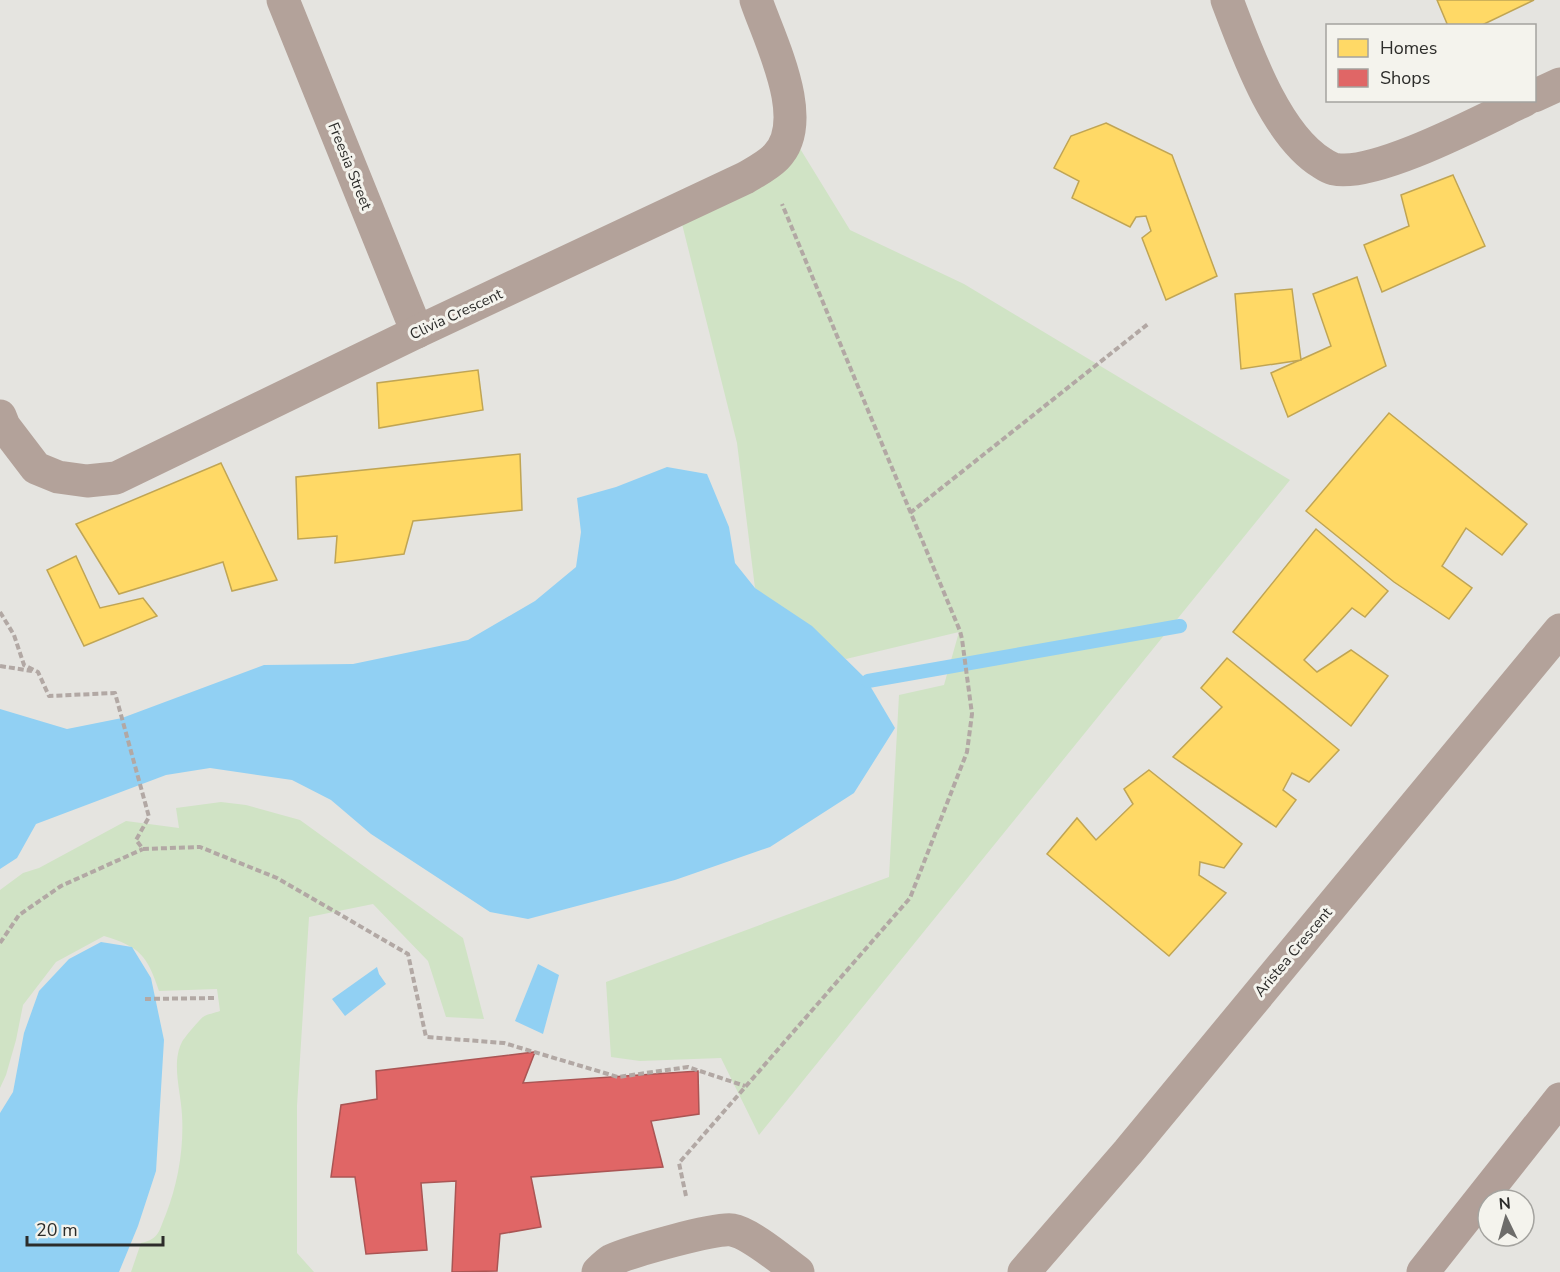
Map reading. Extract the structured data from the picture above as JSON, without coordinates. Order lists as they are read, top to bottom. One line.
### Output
{"streets":{"street":["Freesia Street","Clivia Crescent","Aristea Crescent"]},"crossings":[["Freesia Street","Clivia Crescent"]],"legend":["Homes","Shops"],"scale_bar":"20 m","north":"top"}
